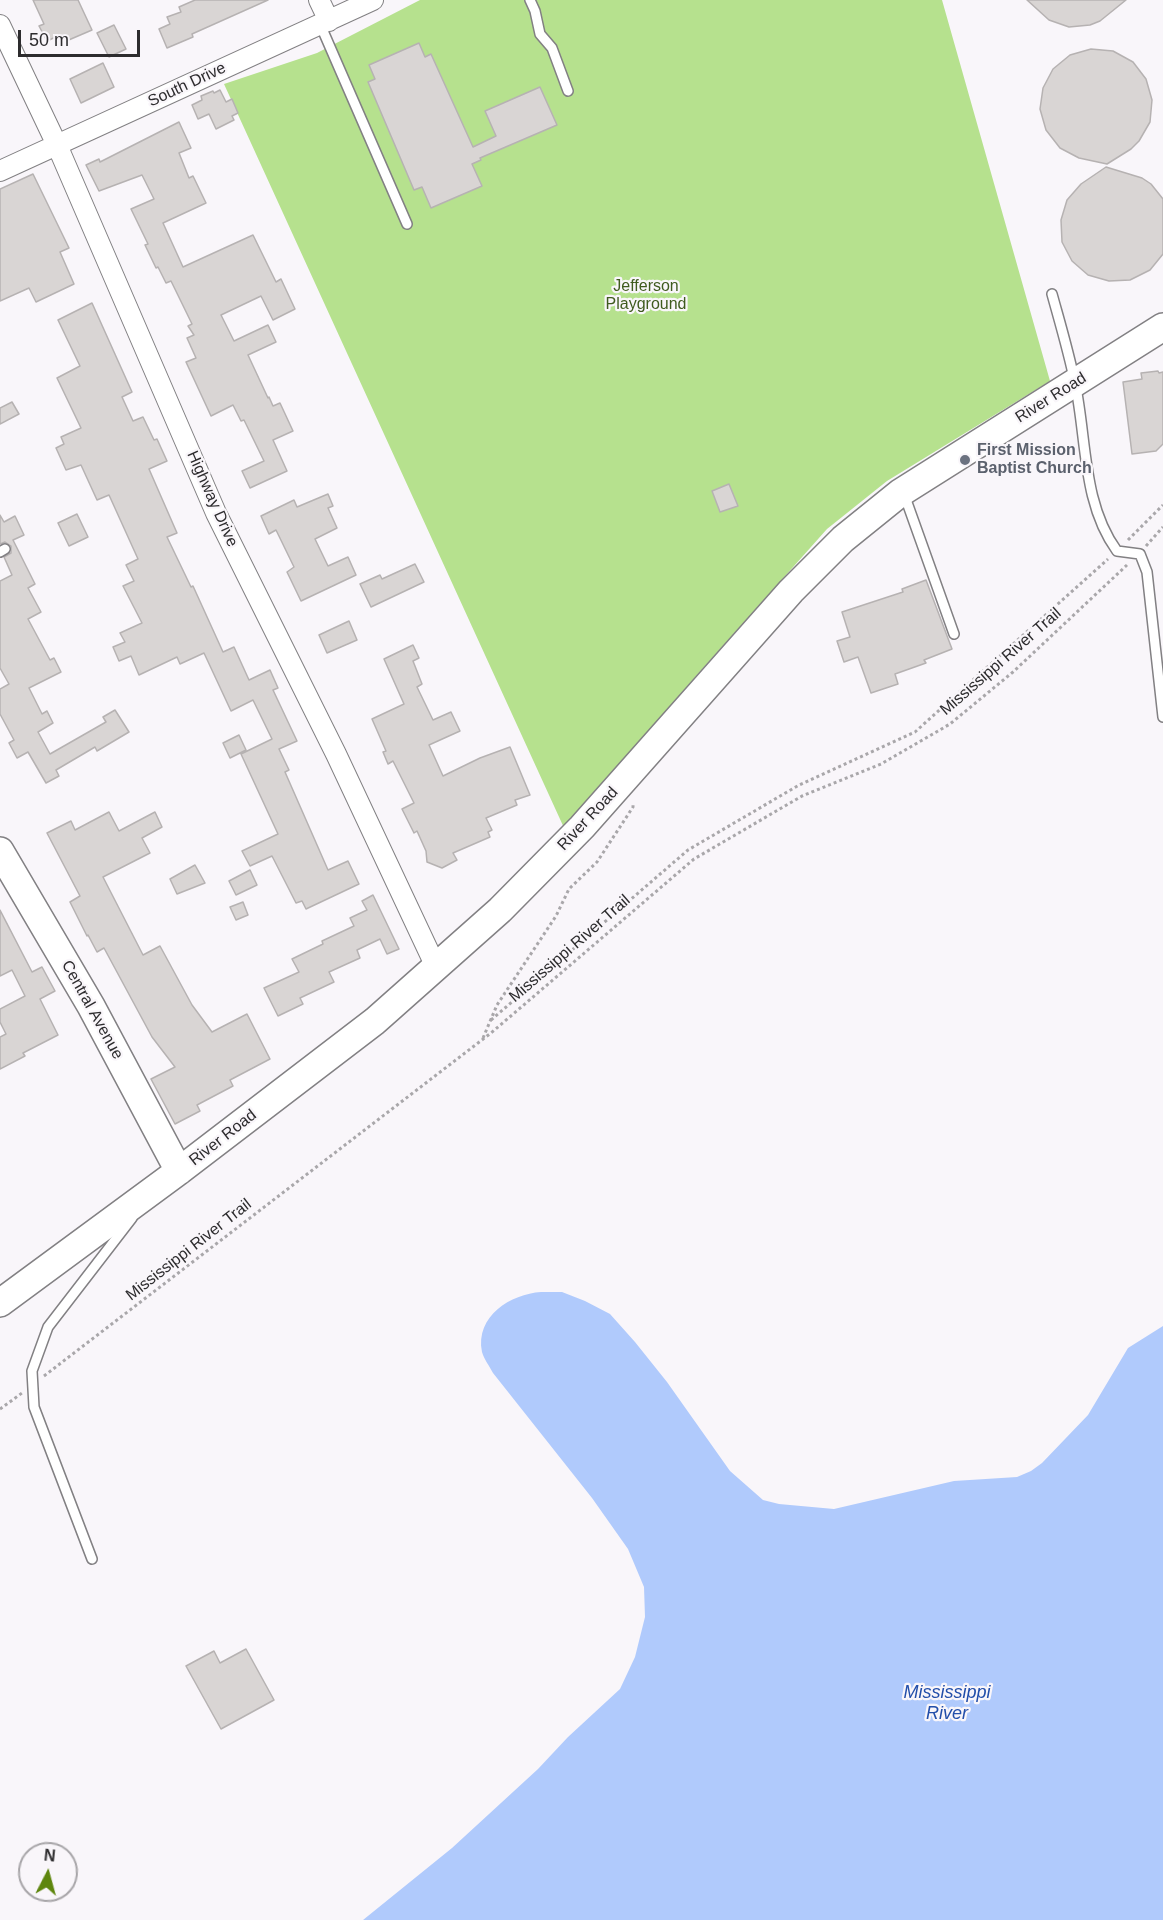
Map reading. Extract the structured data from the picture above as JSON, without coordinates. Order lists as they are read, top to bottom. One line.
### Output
{"streets":{"main road":["River Road","Central Avenue"],"street":["South Drive","Highway Drive"],"path":["Mississippi River Trail"]},"crossings":[["South Drive","Highway Drive"],["River Road","Highway Drive"],["River Road","Central Avenue"]],"water":["Mississippi River"],"parks":["Jefferson Playground"],"places":["First Mission Baptist Church"],"scale_bar":"50 m","north":"top"}
